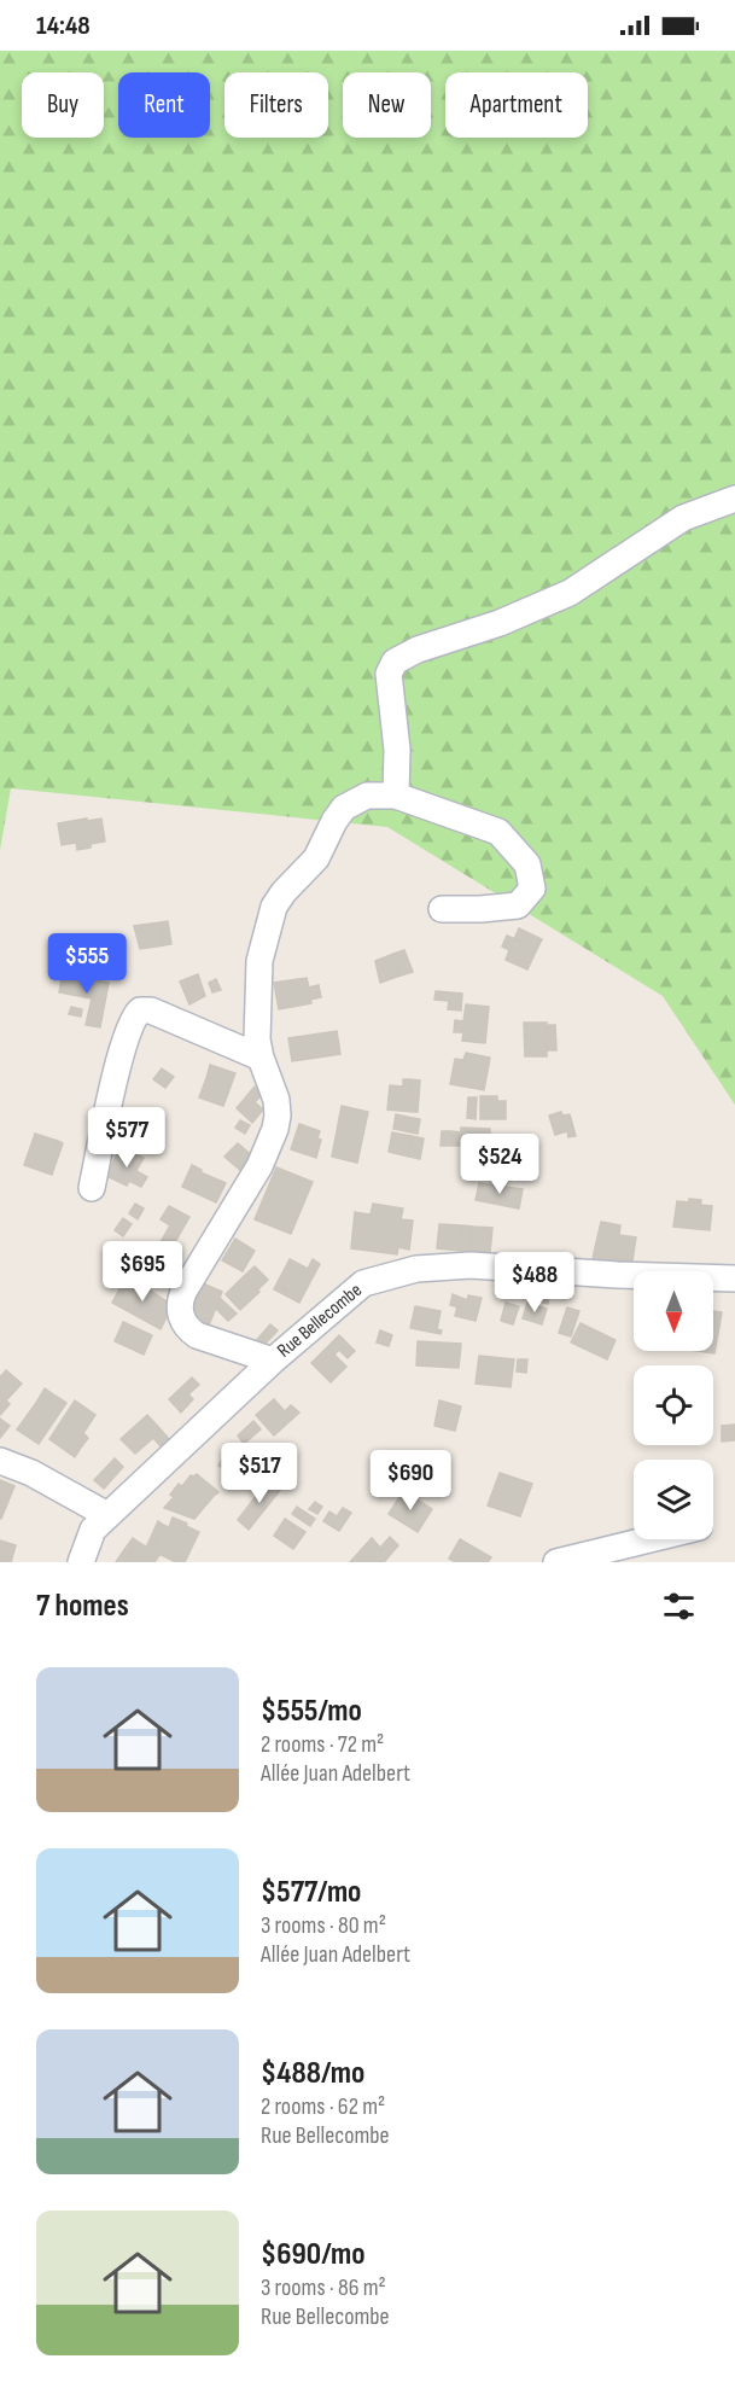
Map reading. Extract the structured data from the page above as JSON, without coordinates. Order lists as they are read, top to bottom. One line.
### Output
{"streets":{"street":["Rue Bellecombe"]},"north":"bottom","page":{"status":"14:48","chip":["Buy","Rent","Filters","New","Apartment"],"price":["$555","$577","$524","$695","$488","$517","$690"],"heading":"7 homes","list":[{"name":"$555/mo","note":"2 rooms · 72 m² · Allée Juan Adelbert"},{"name":"$577/mo","note":"3 rooms · 80 m² · Allée Juan Adelbert"},{"name":"$488/mo","note":"2 rooms · 62 m² · Rue Bellecombe"},{"name":"$690/mo","note":"3 rooms · 86 m² · Rue Bellecombe"}]}}
